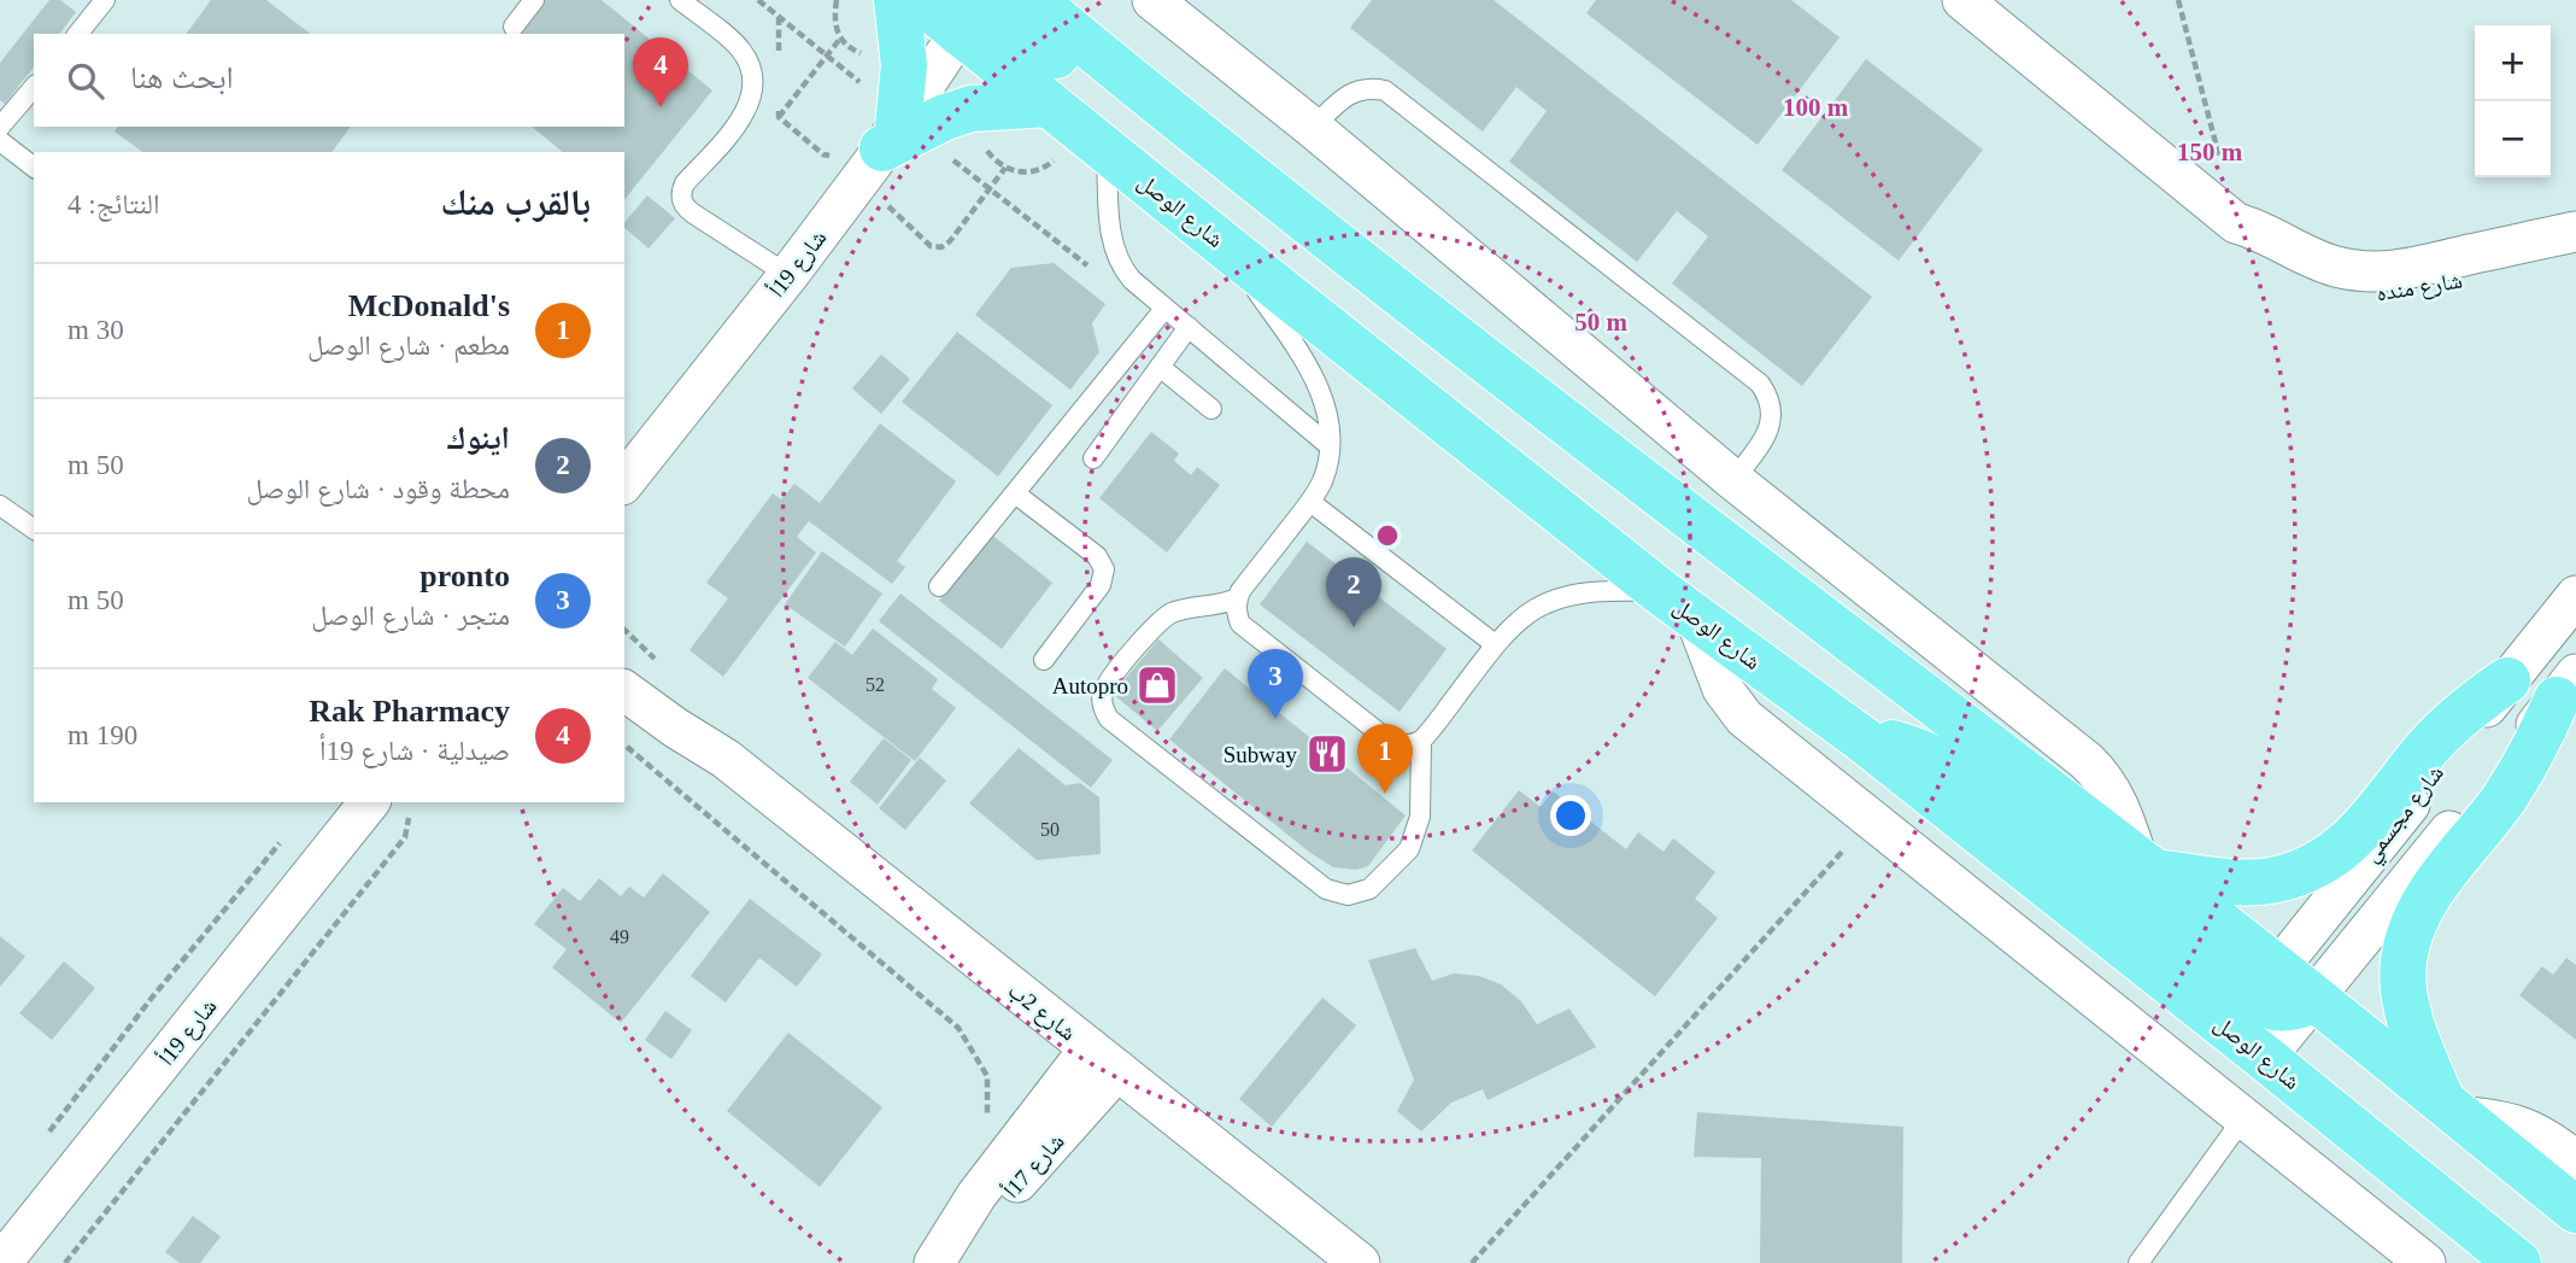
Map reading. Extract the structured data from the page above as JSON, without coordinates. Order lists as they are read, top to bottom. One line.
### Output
{"streets":{"main road":["شارع الوصل"],"street":["شارع 19أ","شارع منده","شارع مجسمي","شارع 2ب","شارع 17أ"]},"crossings":[["شارع الوصل","شارع 19أ"],["شارع الوصل","شارع مجسمي"],["شارع 2ب","شارع 17أ"]],"places":{"shop":["Autopro"],"restaurant":["Subway"]},"house_numbers":["52","50","49"],"page":{"map_buttons":["+","−"],"search":"ابحث هنا","pins":["4","2","3","1"],"heading":["بالقرب منك","النتائج: 4"],"list":[{"mark":"1","name":"McDonald's","note":"مطعم · شارع الوصل","value":"30 m"},{"mark":"2","name":"اينوك","note":"محطة وقود · شارع الوصل","value":"50 m"},{"mark":"3","name":"pronto","note":"متجر · شارع الوصل","value":"50 m"},{"mark":"4","name":"Rak Pharmacy","note":"صيدلية · شارع 19أ","value":"190 m"}]},"rings":["100 m","150 m","50 m"]}
